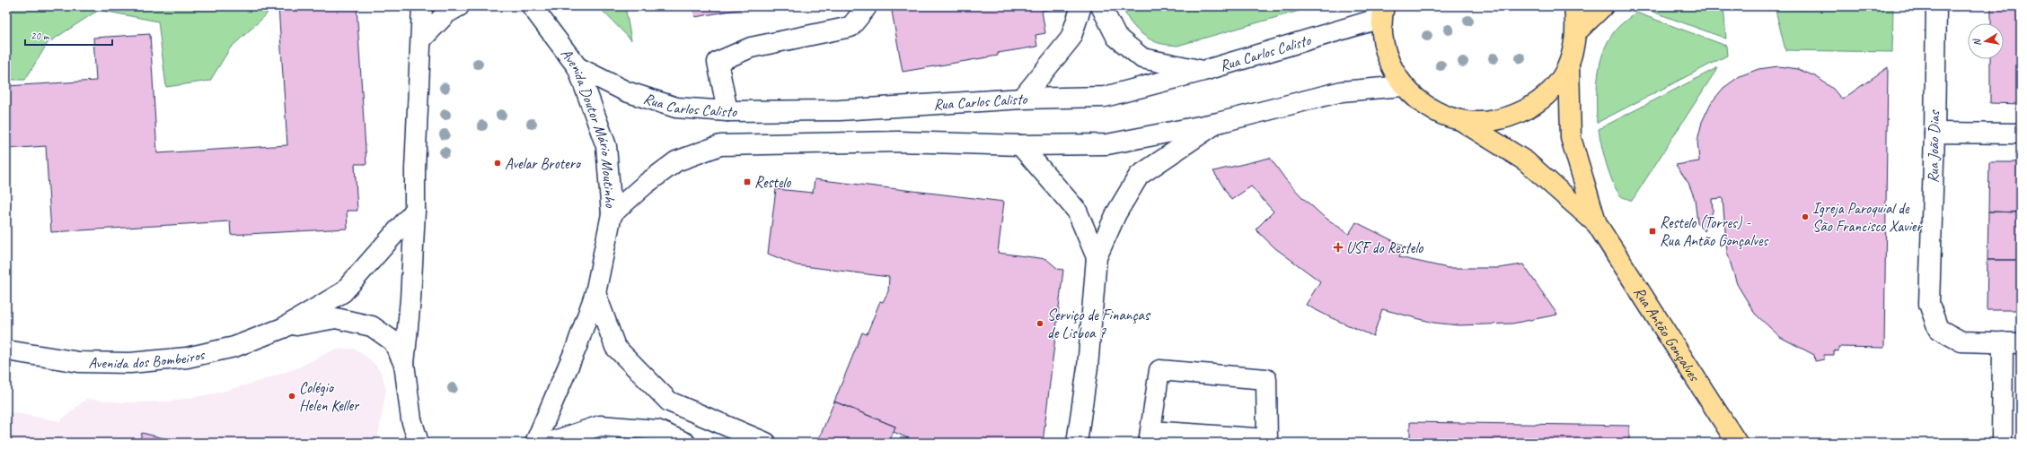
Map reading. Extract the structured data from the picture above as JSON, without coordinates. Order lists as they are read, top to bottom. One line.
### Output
{"streets":{"main road":["Rua Antão Gonçalves"],"street":["Rua Carlos Calisto","Avenida Doutor Mário Moutinho","Rua João Dias","Avenida dos Bombeiros"]},"crossings":[["Rua Carlos Calisto","Avenida Doutor Mário Moutinho"]],"places":{"other":["Avelar Brotero","Igreja Paroquial de São Francisco Xavier","Serviço de Finanças de Lisboa 7","Colégio Helen Keller"],"transit":["Restelo","Restelo (Torres) - Rua Antão Gonçalves"],"health":["USF do Restelo"]},"scale_bar":"20 m","north":"left"}
